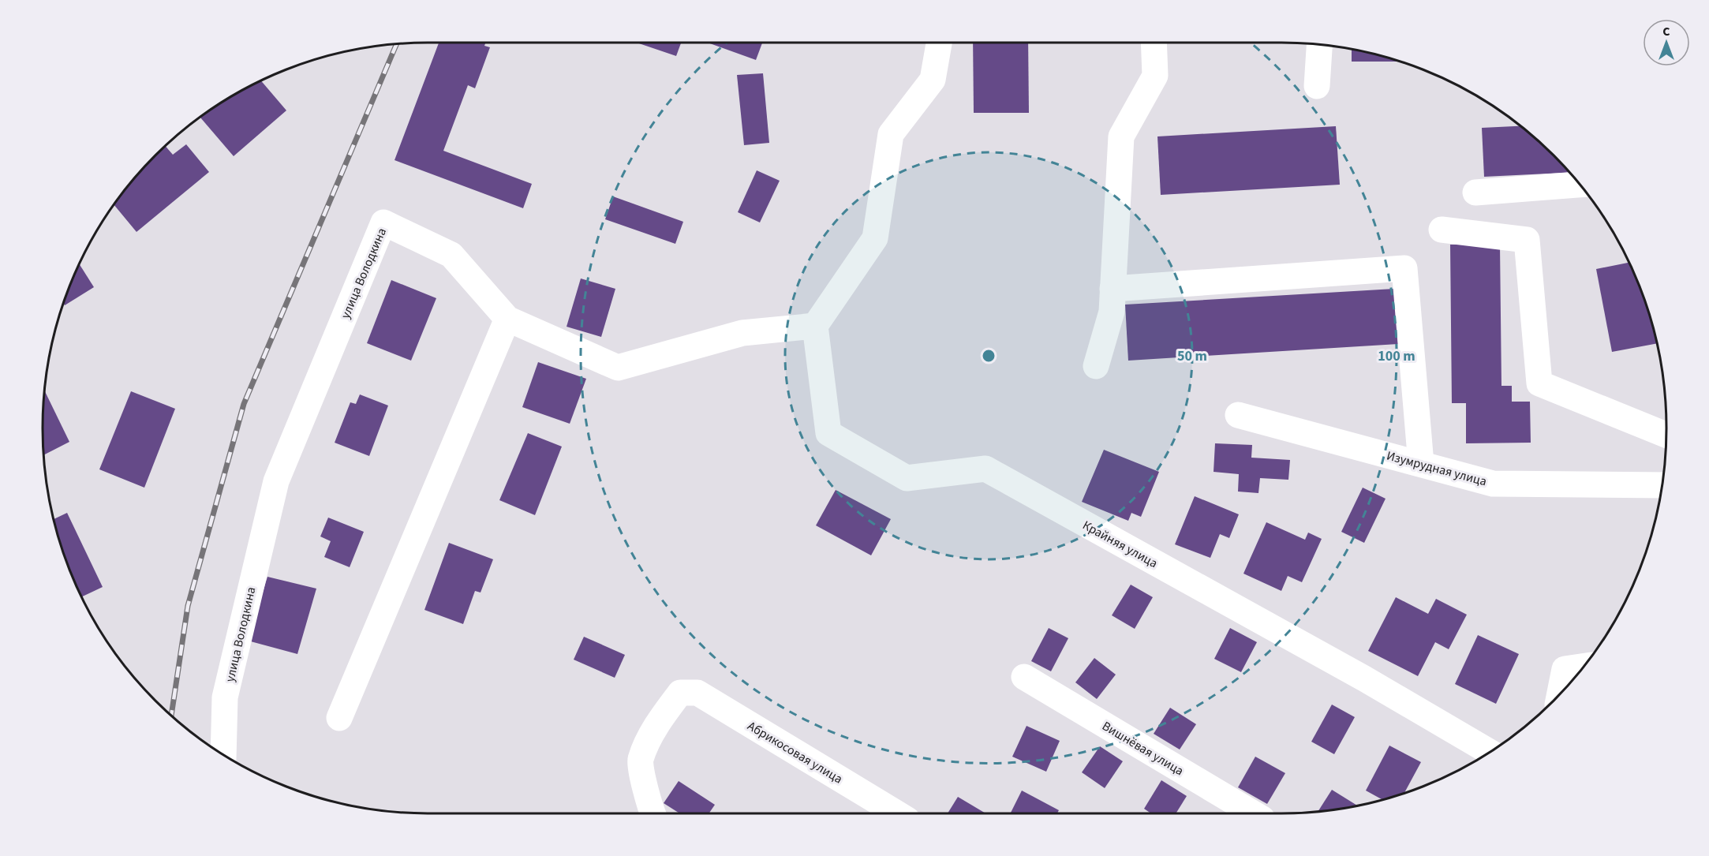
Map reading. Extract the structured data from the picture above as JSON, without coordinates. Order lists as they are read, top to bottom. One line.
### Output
{"streets":{"street":["улица Володкина","Изумрудная улица","Крайняя улица","Вишнёвая улица","Абрикосовая улица"]},"crossings":[["улица Володкина","Крайняя улица"]],"north":"top","rings":["50 m","100 m"]}
